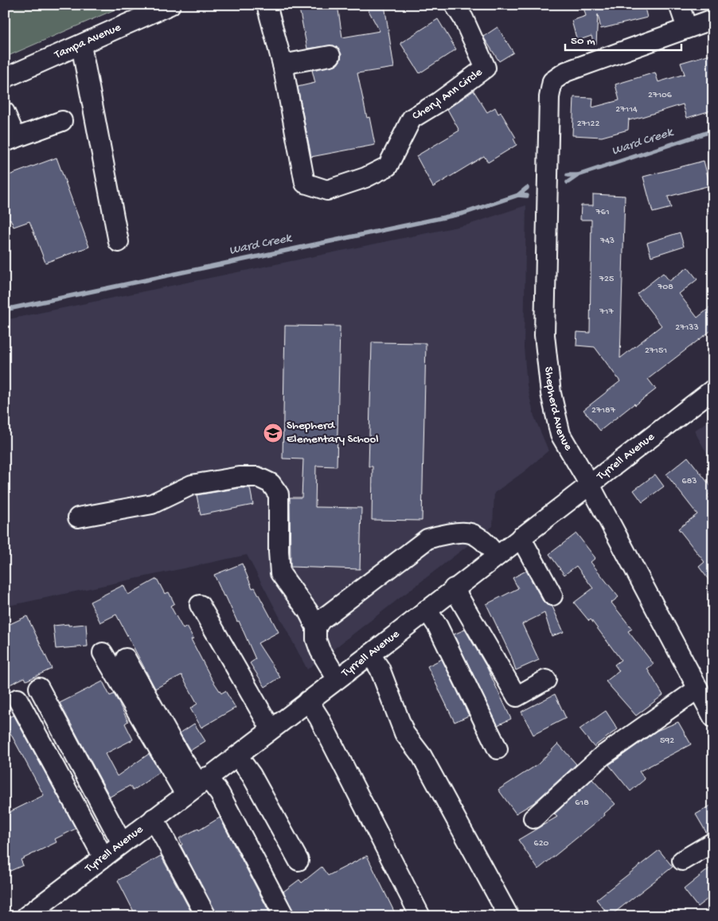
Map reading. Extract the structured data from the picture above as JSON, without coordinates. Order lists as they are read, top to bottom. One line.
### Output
{"streets":{"street":["Tampa Avenue","Cheryl Ann Circle","Shepherd Avenue","Tyrrell Avenue"]},"crossings":[["Shepherd Avenue","Tyrrell Avenue"]],"water":["Ward Creek"],"places":{"school or university":["Shepherd Elementary School"]},"house_numbers":["27106","27114","27122","761","743","725","708","717","27133","27151","27187","683","592","618","620"],"scale_bar":"50 m"}
